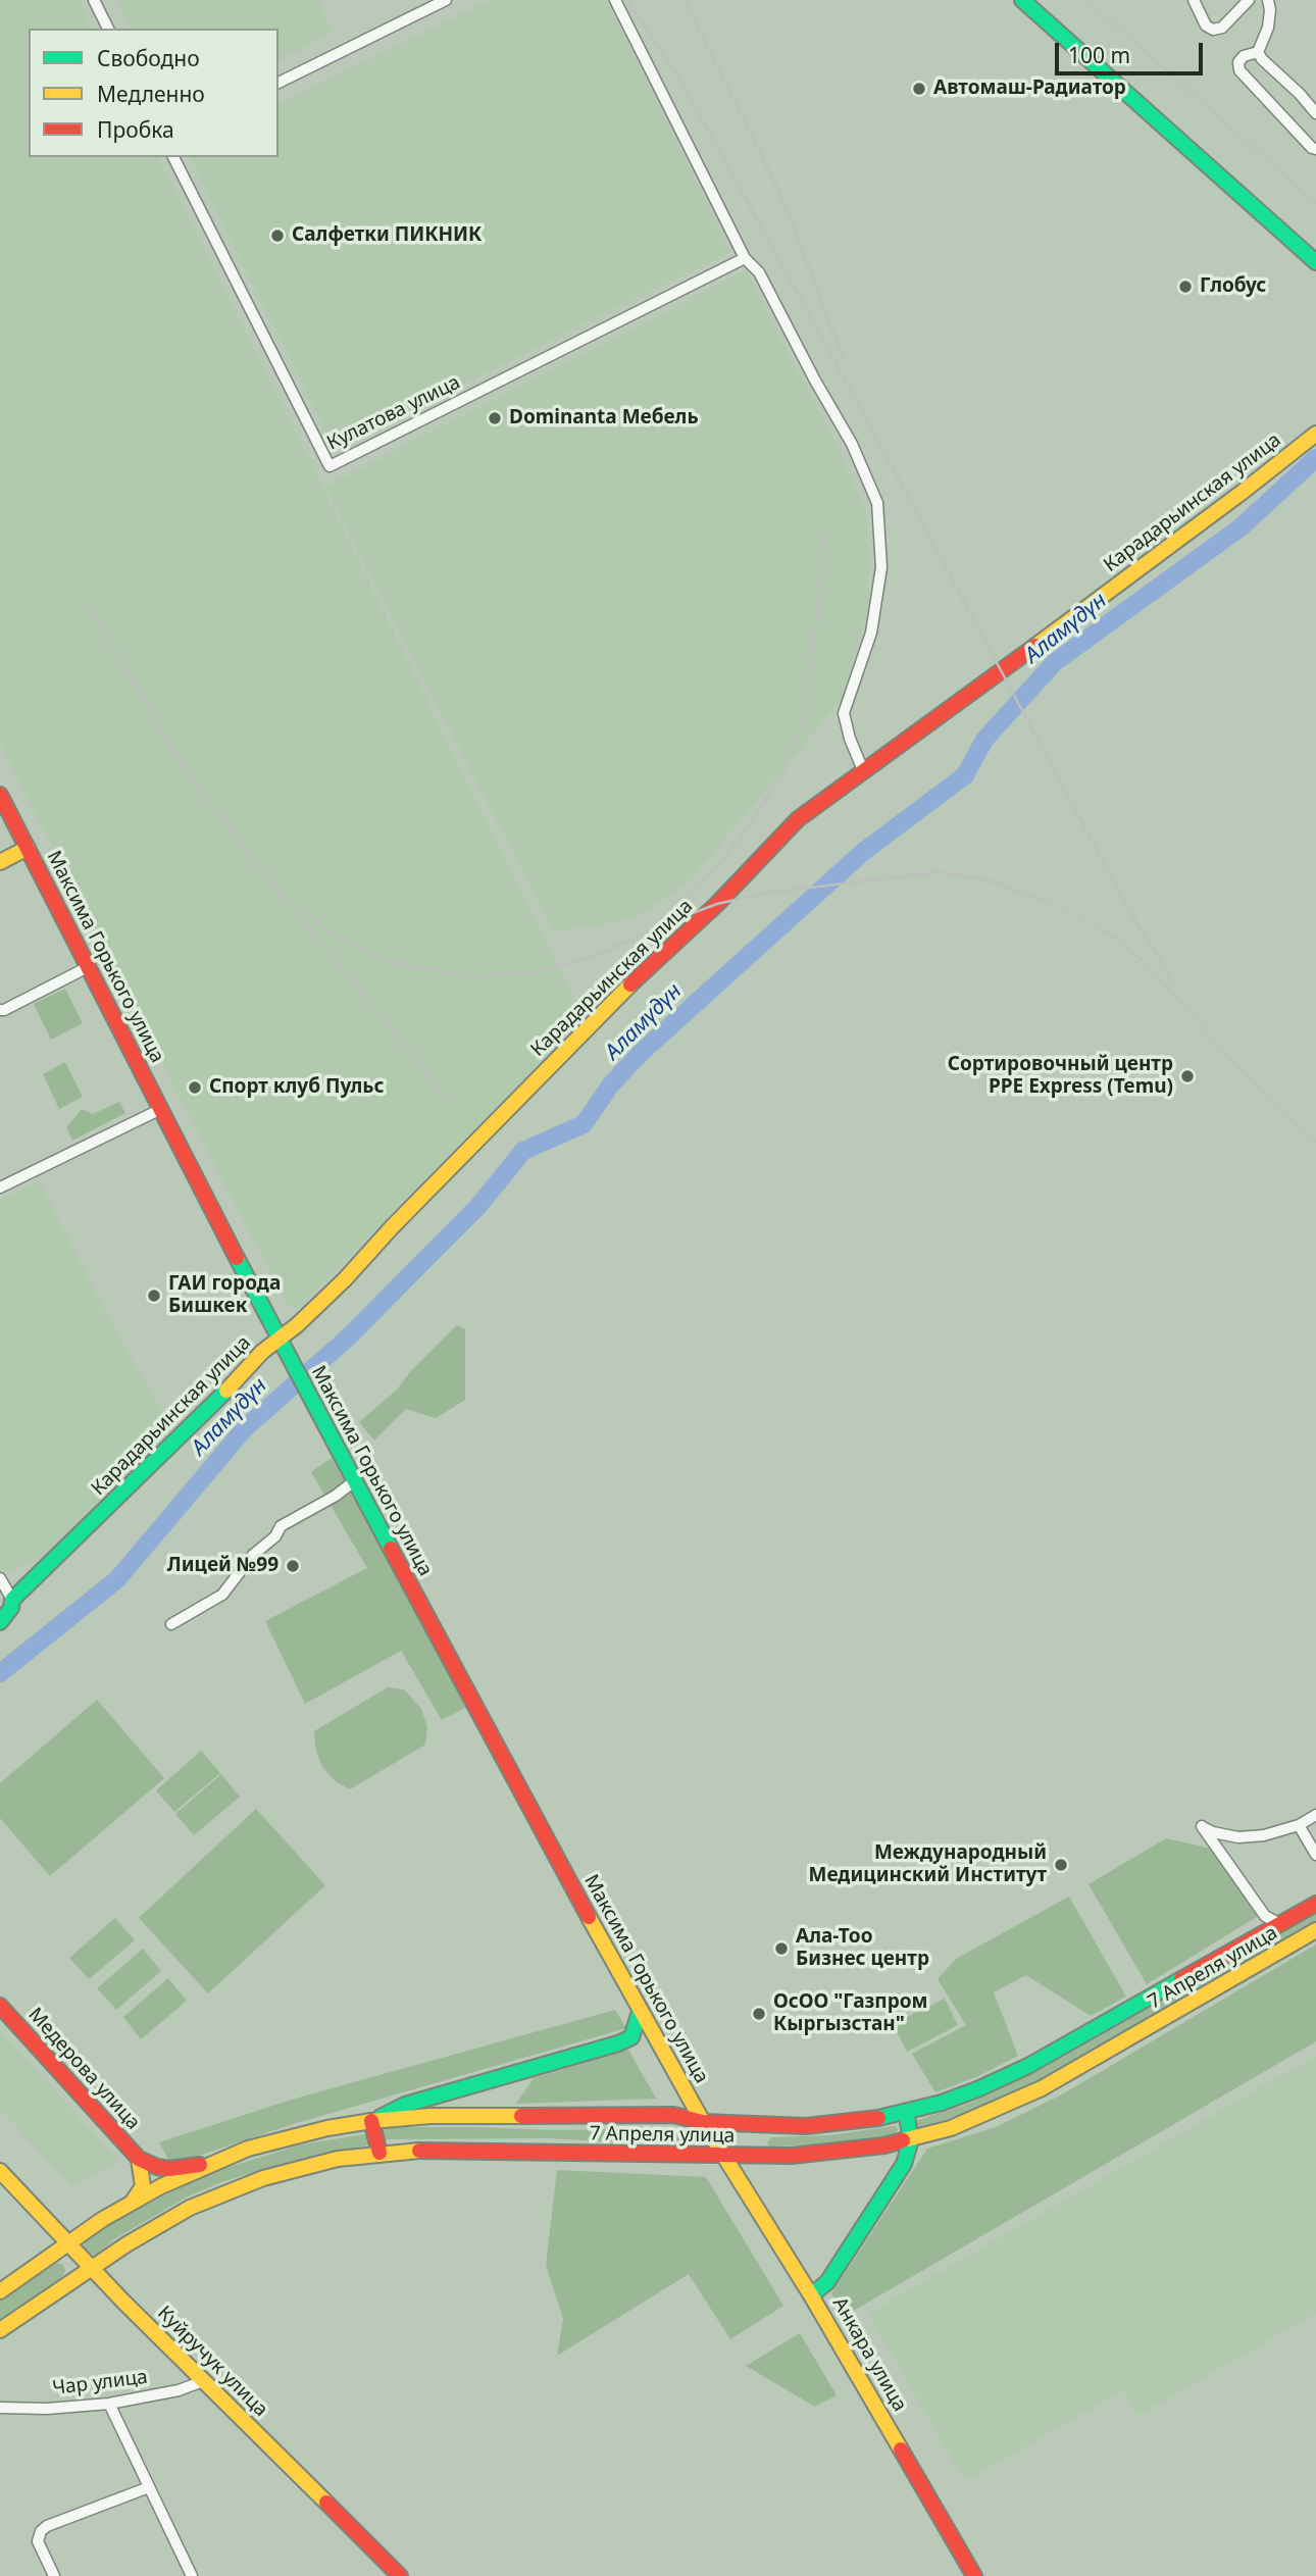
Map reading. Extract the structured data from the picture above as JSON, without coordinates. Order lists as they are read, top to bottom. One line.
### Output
{"streets":{"main road":["Карадарьинская улица","Максима Горького улица","7 Апреля улица","Медерова улица","Анкара улица","Куйручук улица"],"street":["Кулатова улица","Чар улица"]},"crossings":[["Карадарьинская улица","Максима Горького улица"],["Максима Горького улица","7 Апреля улица"],["Максима Горького улица","Анкара улица"],["7 Апреля улица","Медерова улица"],["7 Апреля улица","Анкара улица"],["7 Апреля улица","Куйручук улица"],["Куйручук улица","Чар улица"]],"water":["Аламүдүн"],"places":["Автомаш-Радиатор","Салфетки ПИКНИК","Глобус","Dominanta Мебель","Сортировочный центр PPE Express (Temu)","Спорт клуб Пульс","ГАИ города Бишкек","Лицей №99","Международный Медицинский Институт","Ала-Тоо Бизнес центр","ОсОО \"Газпром Кыргызстан\""],"legend":["Свободно","Медленно","Пробка"],"scale_bar":"100 m"}
